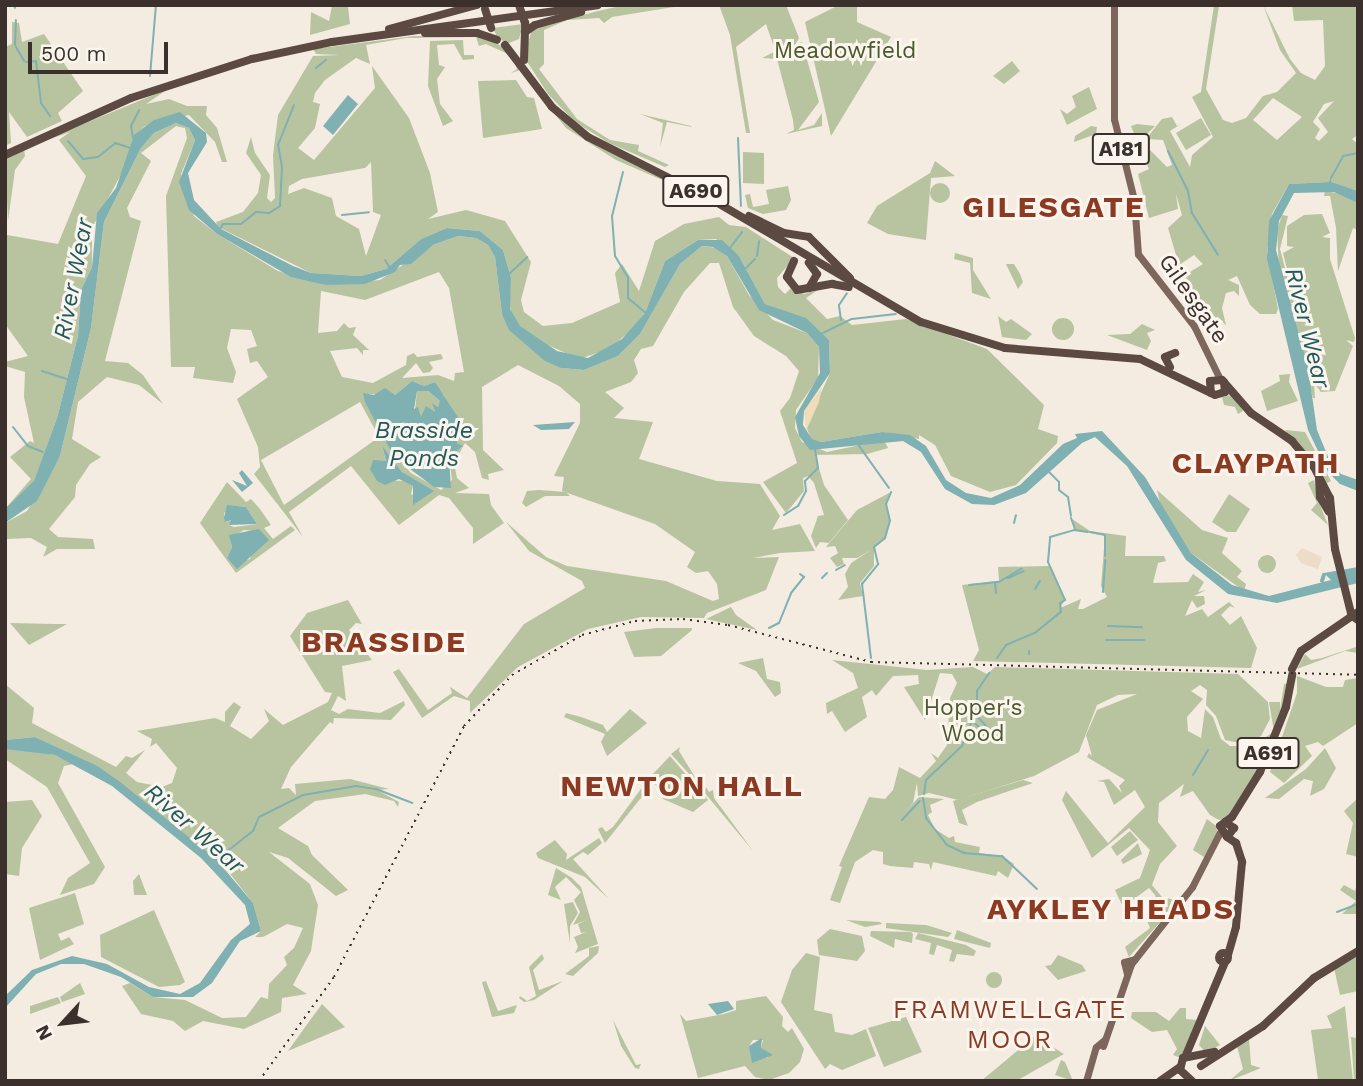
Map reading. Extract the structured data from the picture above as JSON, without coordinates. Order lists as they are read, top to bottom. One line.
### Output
{"streets":{"highway":["A690","A691"],"main road":["A181","Gilesgate"]},"crossings":[["A690","Gilesgate"],["A690","A691"]],"districts":["GILESGATE","CLAYPATH","BRASSIDE","NEWTON HALL","AYKLEY HEADS","FRAMWELLGATE MOOR"],"water":["River Wear","Brasside Ponds"],"parks":["Meadowfield","Hopper's Wood"],"scale_bar":"500 m","north":"bottom left"}
